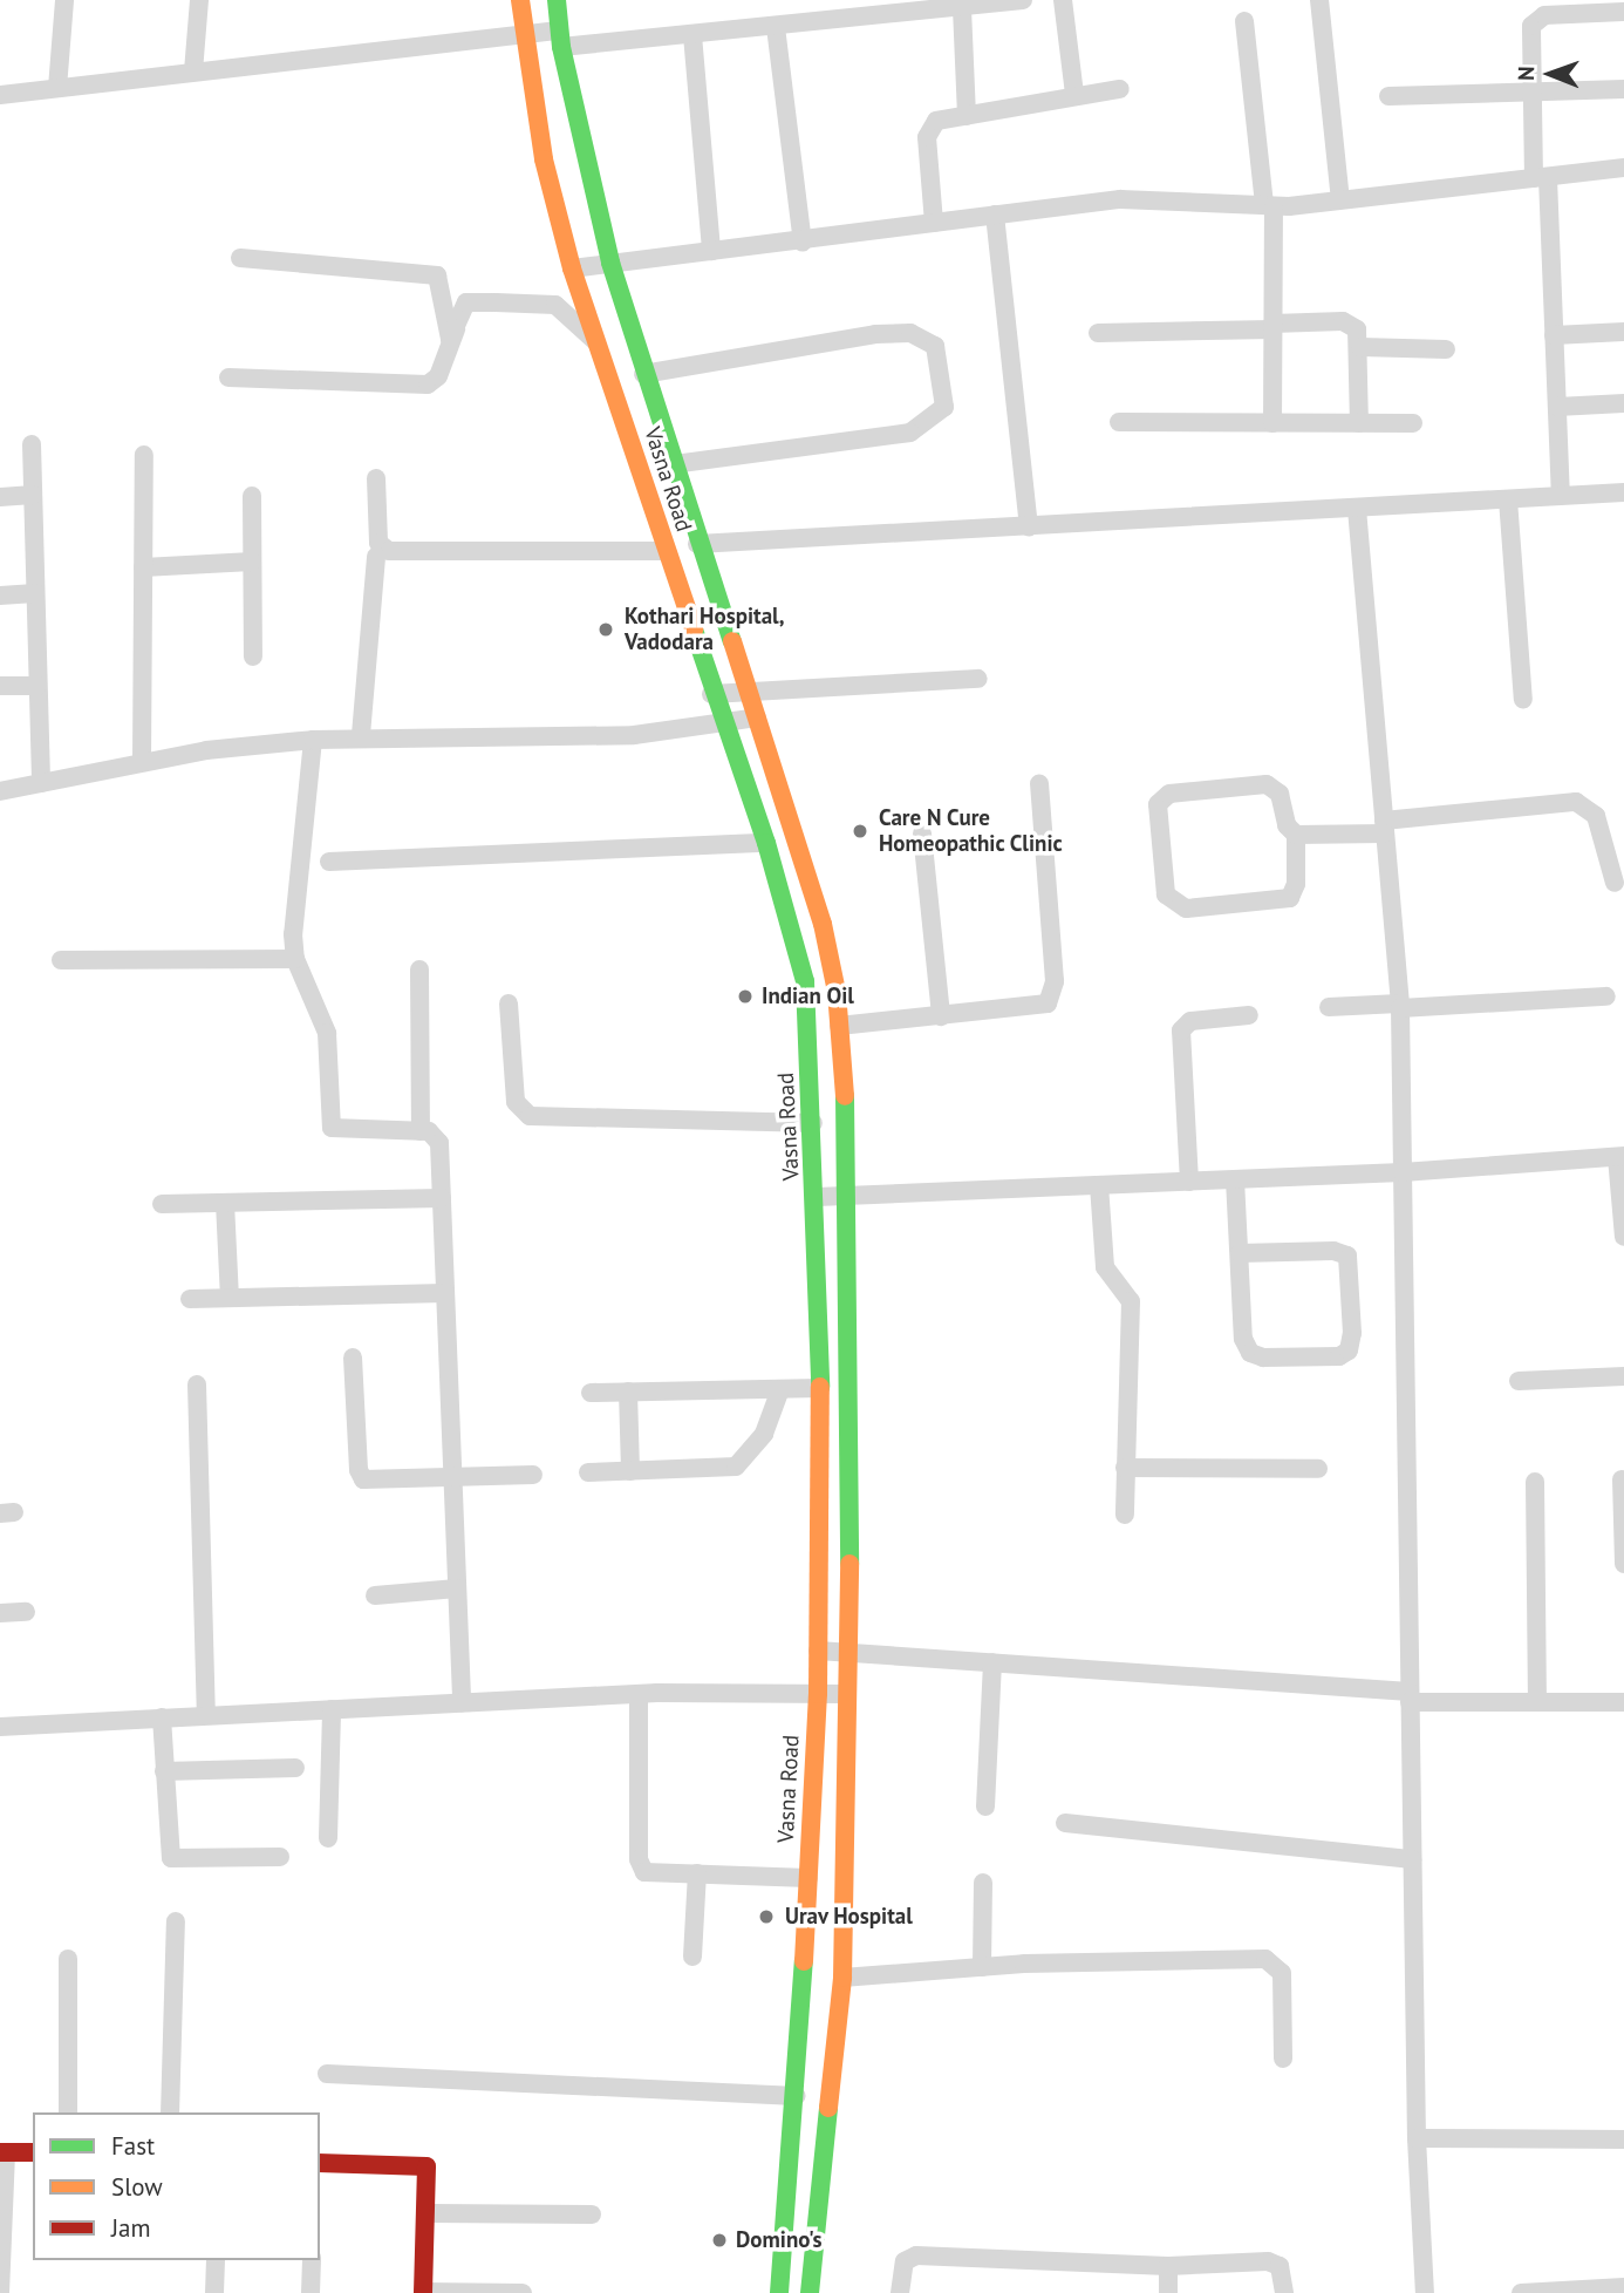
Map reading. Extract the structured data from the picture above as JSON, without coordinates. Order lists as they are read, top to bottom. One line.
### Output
{"streets":{"main road":["Vasna Road"]},"places":["Kothari Hospital, Vadodara","Care N Cure Homeopathic Clinic","Indian Oil","Urav Hospital","Domino's"],"legend":["Fast","Slow","Jam"],"north":"left"}
